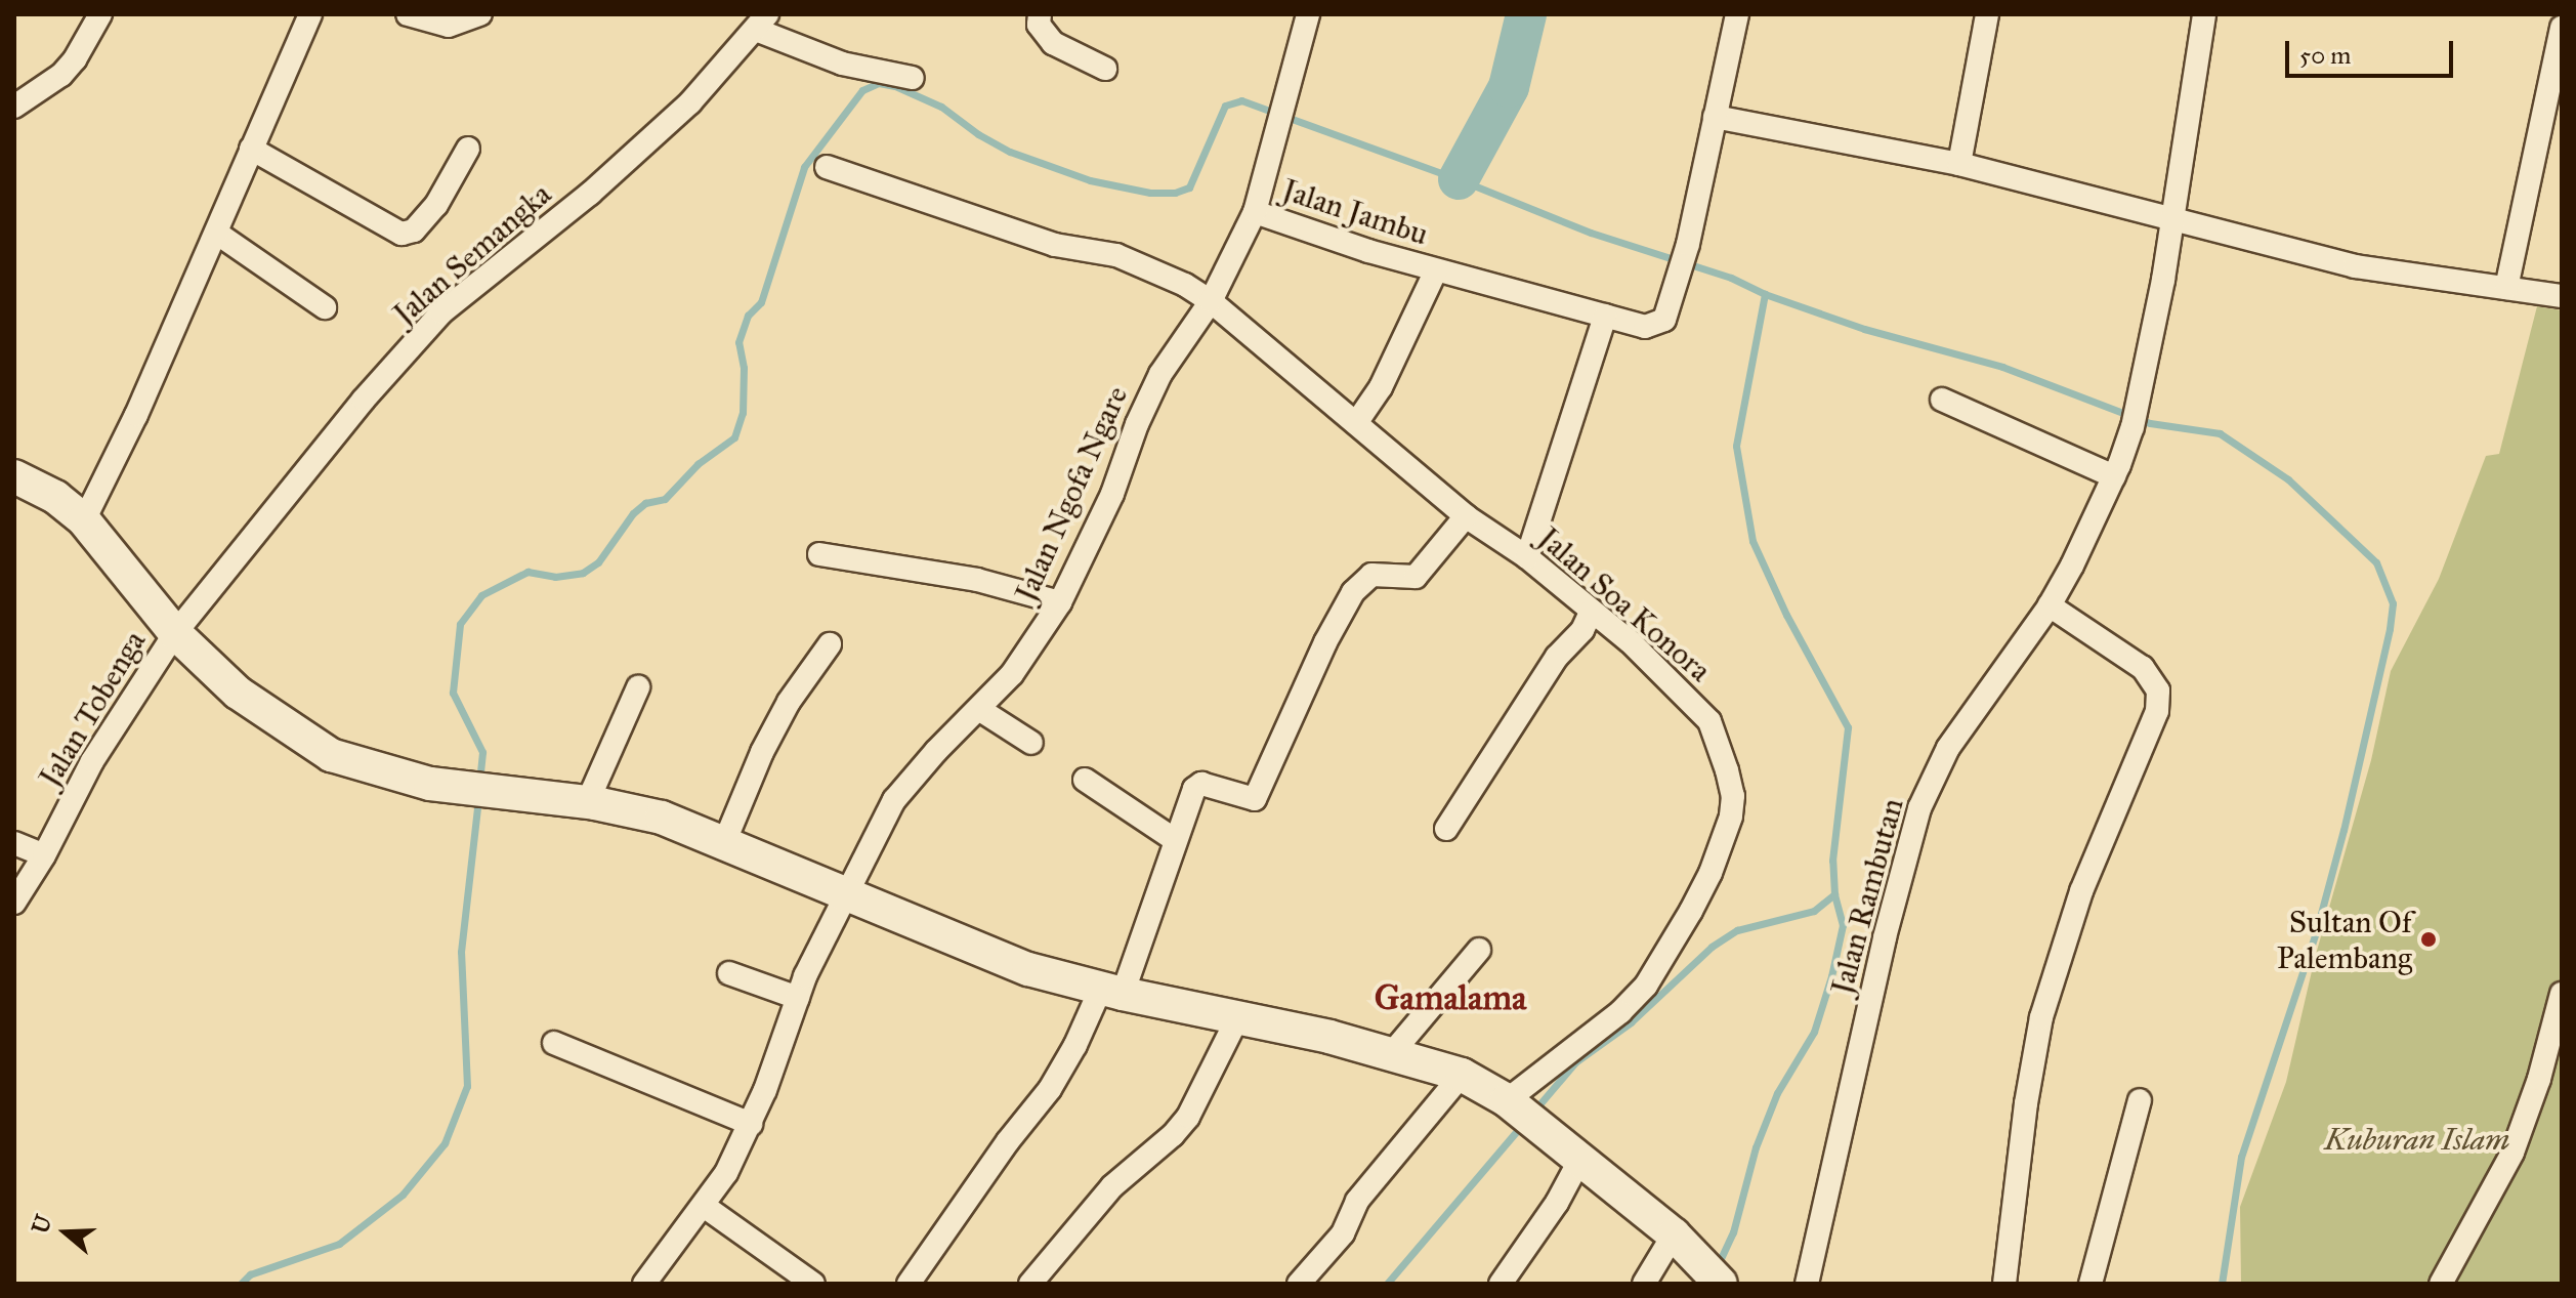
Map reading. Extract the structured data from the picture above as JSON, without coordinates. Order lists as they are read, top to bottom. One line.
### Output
{"streets":{"street":["Jalan Jambu","Jalan Semangka","Jalan Ngofa Ngare","Jalan Soa Konora","Jalan Tobenga","Jalan Rambutan"]},"crossings":[["Jalan Jambu","Jalan Ngofa Ngare"],["Jalan Semangka","Jalan Tobenga"],["Jalan Ngofa Ngare","Jalan Soa Konora"]],"districts":["Gamalama"],"parks":["Kuburan Islam"],"places":["Sultan Of Palembang"],"scale_bar":"50 m","north":"left"}
